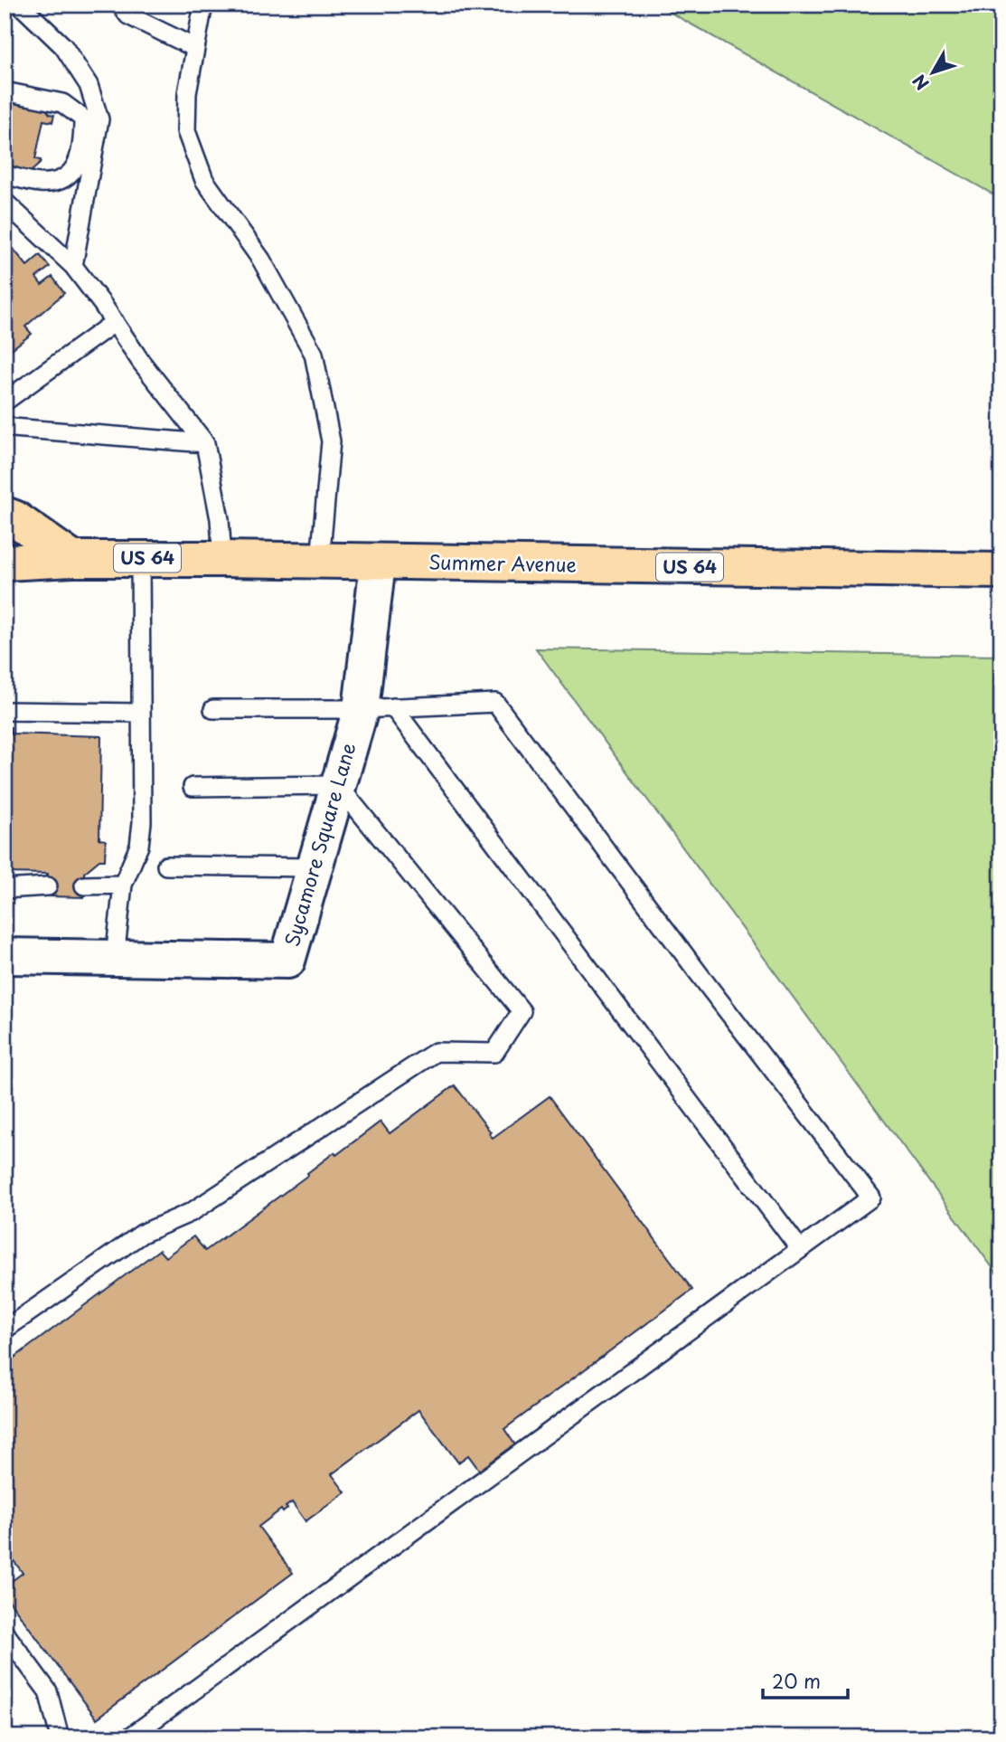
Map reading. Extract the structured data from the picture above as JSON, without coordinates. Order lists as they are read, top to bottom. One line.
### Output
{"streets":{"main road":["US 64","Summer Avenue"],"street":["Sycamore Square Lane"]},"crossings":[["Summer Avenue","Sycamore Square Lane"]],"scale_bar":"20 m","north":"bottom left"}
